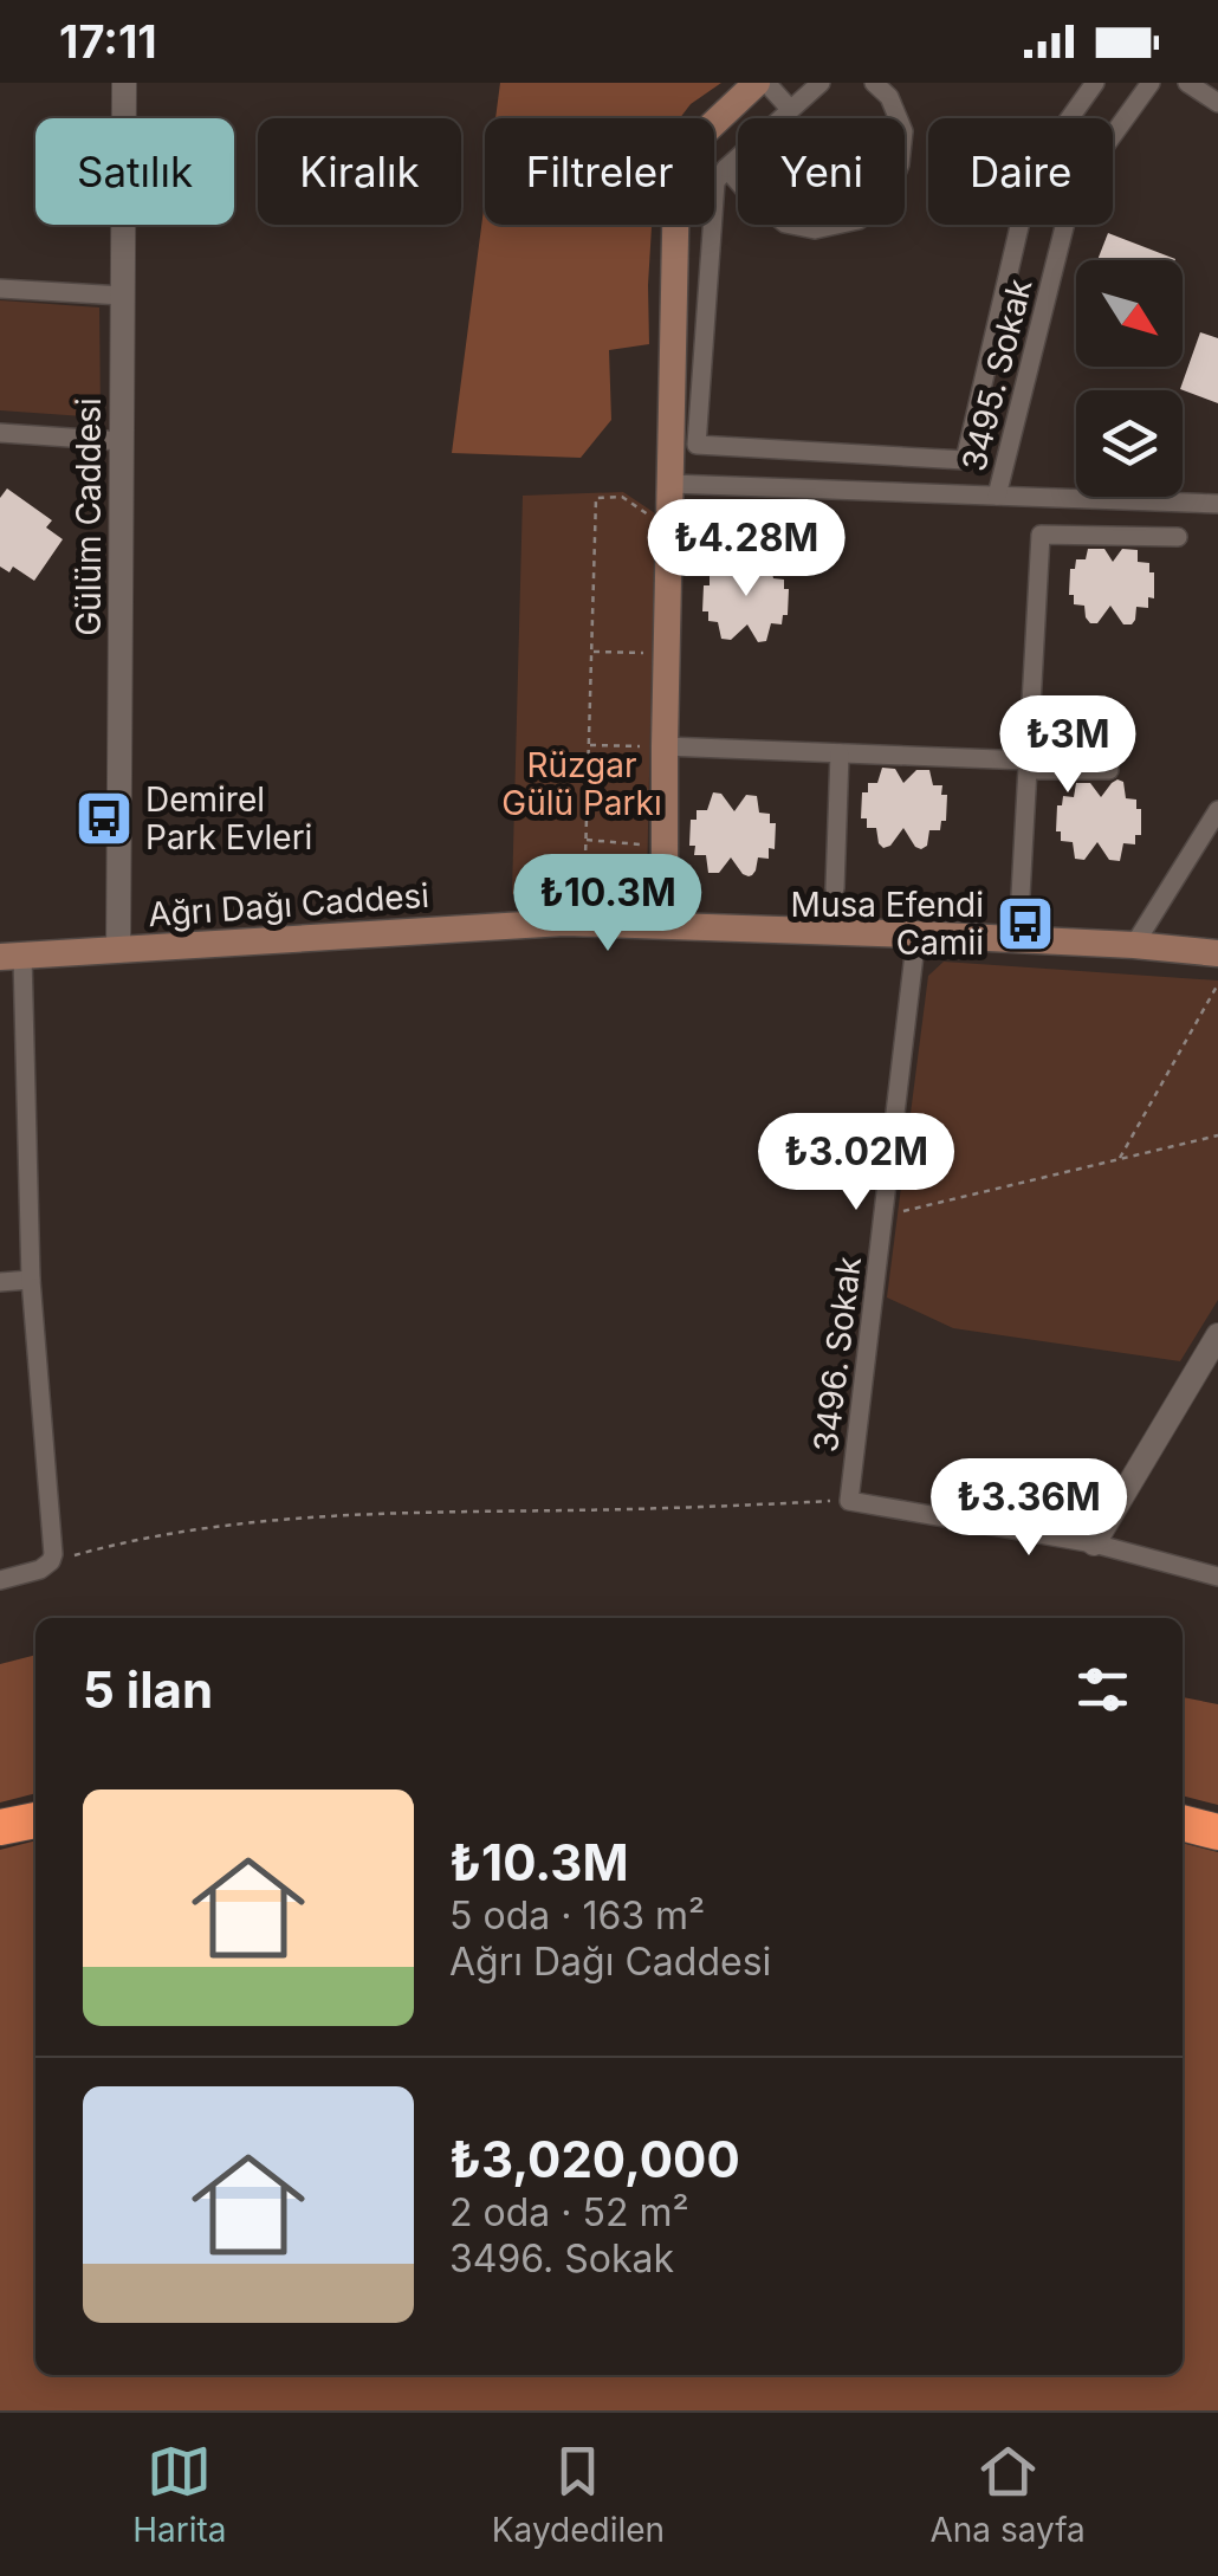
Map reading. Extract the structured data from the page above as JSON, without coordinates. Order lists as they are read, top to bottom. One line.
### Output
{"streets":{"main road":["Ağrı Dağı Caddesi"],"street":["3495. Sokak","Gülüm Caddesi","3496. Sokak"]},"crossings":[["Gülüm Caddesi","Ağrı Dağı Caddesi"],["Ağrı Dağı Caddesi","3496. Sokak"]],"parks":["Rüzgar Gülü Parkı"],"places":{"bus stop":["Demirel Park Evleri","Musa Efendi Camii"]},"north":"bottom right","page":{"status":"17:11","chip":["Satılık","Kiralık","Filtreler","Yeni","Daire"],"price":["₺4.28M","₺3M","₺10.3M","₺3.02M","₺3.36M"],"heading":"5 ilan","list":[{"name":"₺10.3M","note":"5 oda · 163 m² · Ağrı Dağı Caddesi"},{"name":"₺3,020,000","note":"2 oda · 52 m² · 3496. Sokak"}],"tabs":["Harita","Kaydedilen","Ana sayfa"]}}
